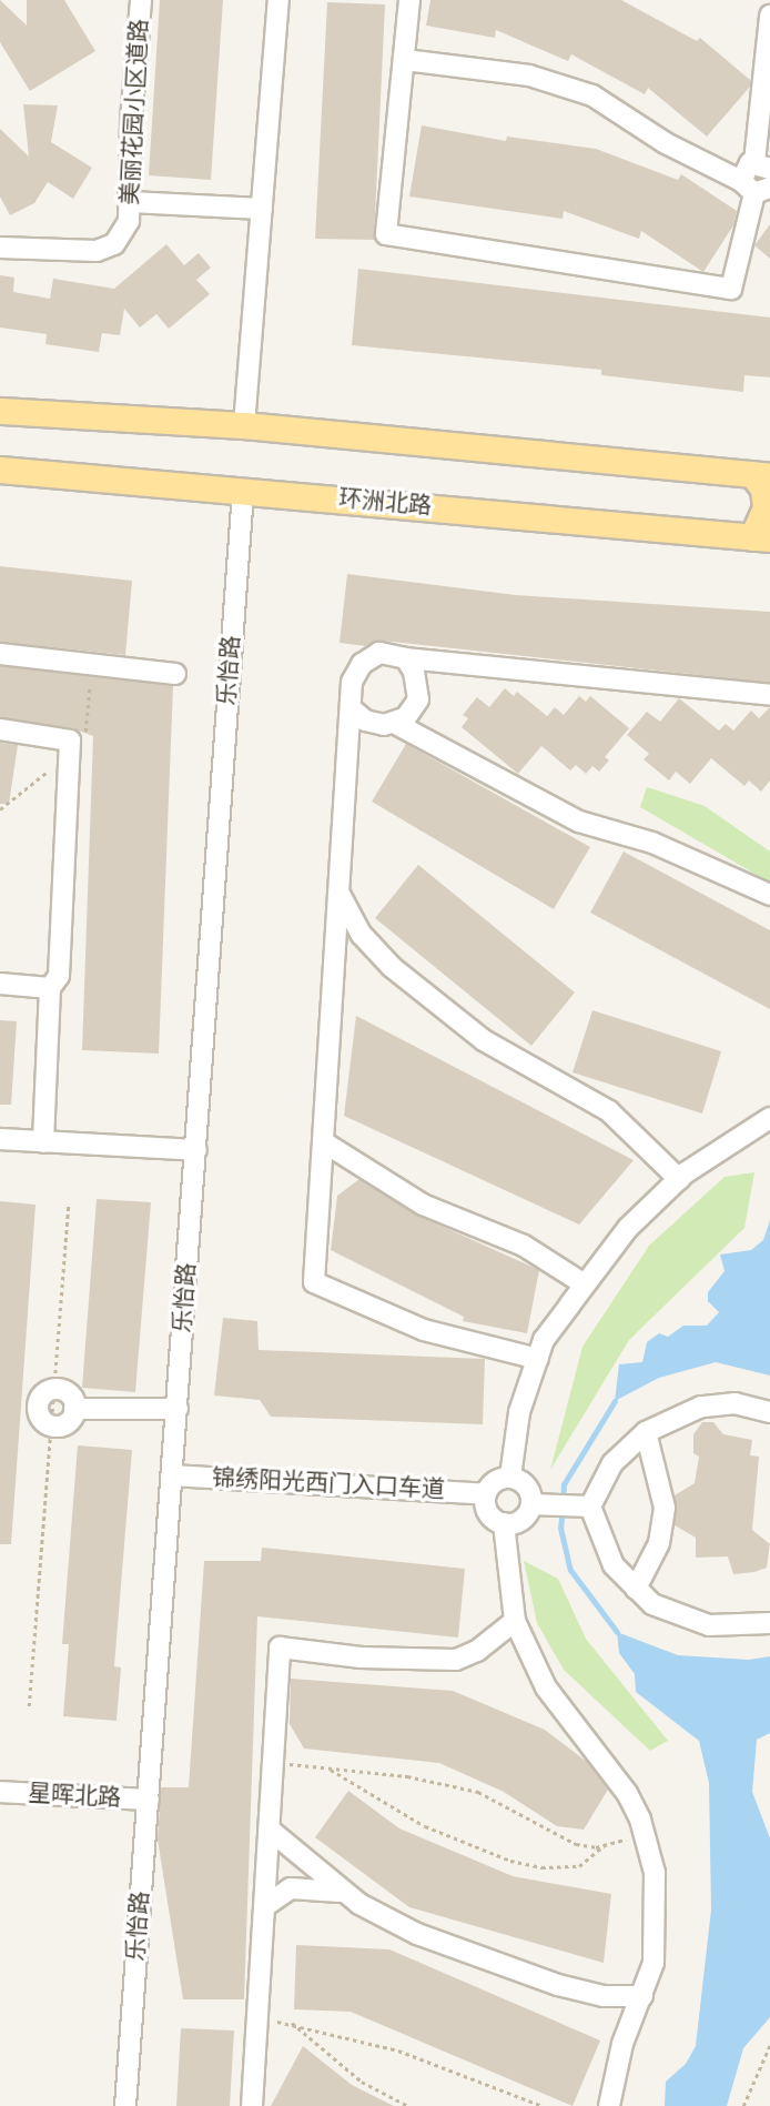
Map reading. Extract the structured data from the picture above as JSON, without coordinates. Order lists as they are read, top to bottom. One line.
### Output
{"streets":{"main road":["环洲北路"],"street":["美丽花园小区道路","乐怡路","锦绣阳光西门入口车道","星晖北路"]},"crossings":[["环洲北路","乐怡路"],["乐怡路","锦绣阳光西门入口车道"],["乐怡路","星晖北路"]]}
